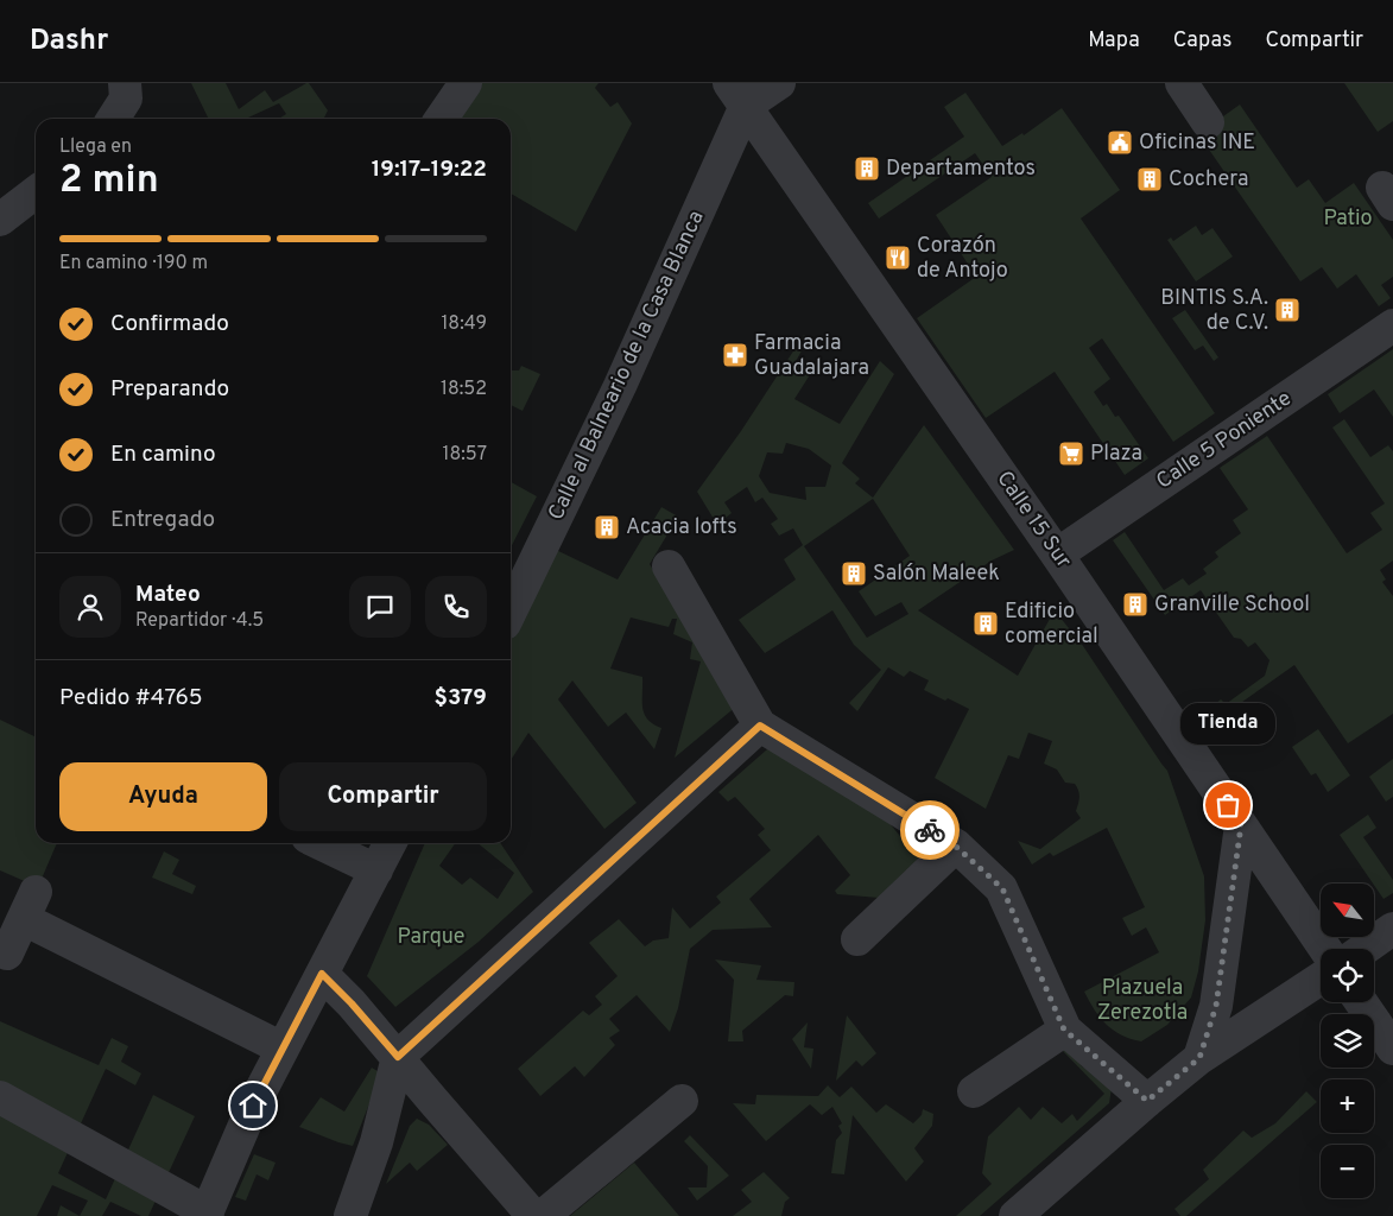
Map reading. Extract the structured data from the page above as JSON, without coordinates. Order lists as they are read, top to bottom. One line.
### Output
{"streets":{"street":["Calle al Balneario de la Casa Blanca","Calle 5 Poniente","Calle 15 Sur"]},"crossings":[["Calle al Balneario de la Casa Blanca","Calle 15 Sur"],["Calle 5 Poniente","Calle 15 Sur"]],"parks":["Patio","Parque","Plazuela Zerezotla"],"places":{"public building":["Oficinas INE"],"building":["Departamentos","Cochera","BINTIS S.A. de C.V.","Acacia lofts","Salón Maleek","Granville School","Edificio comercial"],"restaurant":["Corazón de Antojo"],"pharmacy":["Farmacia Guadalajara"],"supermarket":["Plaza"],"other":["Tienda"]},"north":"top left","page":{"header":"Dashr","nav":["Mapa","Capas","Compartir"],"heading":["2 min","Llega en","19:17–19:22"],"panel":["Mateo","Repartidor · 4.5","Pedido #4765","$379"],"bar":"En camino · 190 m","list":[["Confirmado","18:49"],["Preparando","18:52"],["En camino","18:57"],"Entregado"],"bubble":"Tienda","buttons":["Ayuda","Compartir"],"map_buttons":["+","−"]}}
